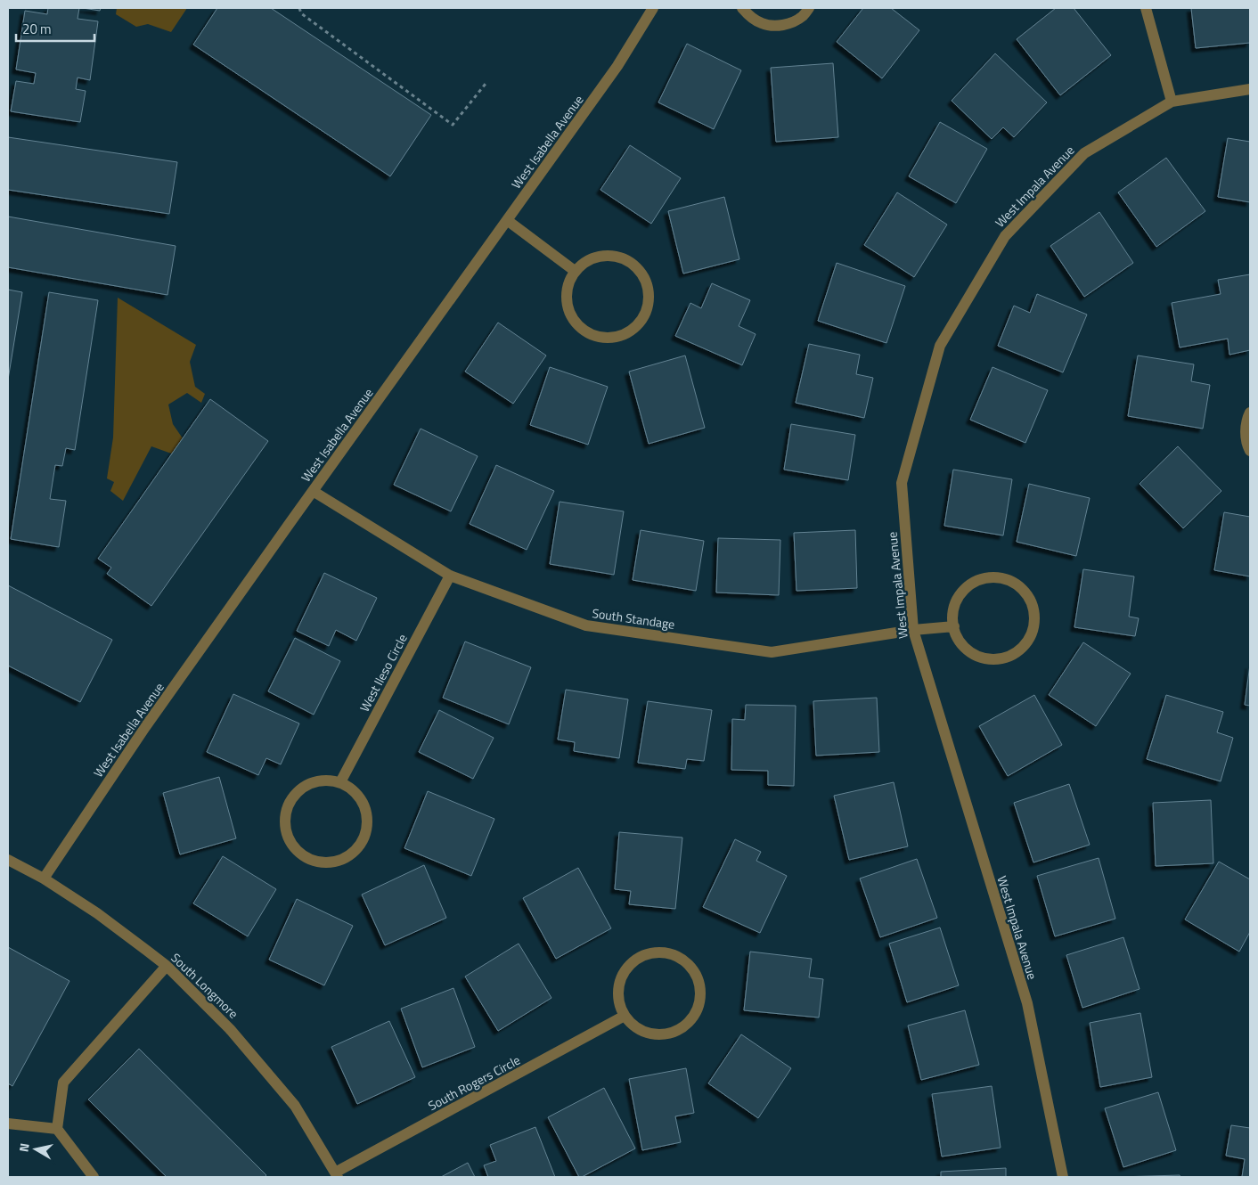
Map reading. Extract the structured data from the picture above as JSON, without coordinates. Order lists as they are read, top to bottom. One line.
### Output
{"streets":{"street":["West Isabella Avenue","West Impala Avenue","South Standage","West Ileso Circle","South Longmore","South Rogers Circle"]},"crossings":[["West Isabella Avenue","South Standage"],["West Isabella Avenue","South Longmore"],["West Impala Avenue","South Standage"],["South Standage","West Ileso Circle"],["South Longmore","South Rogers Circle"]],"scale_bar":"20 m","north":"left"}
